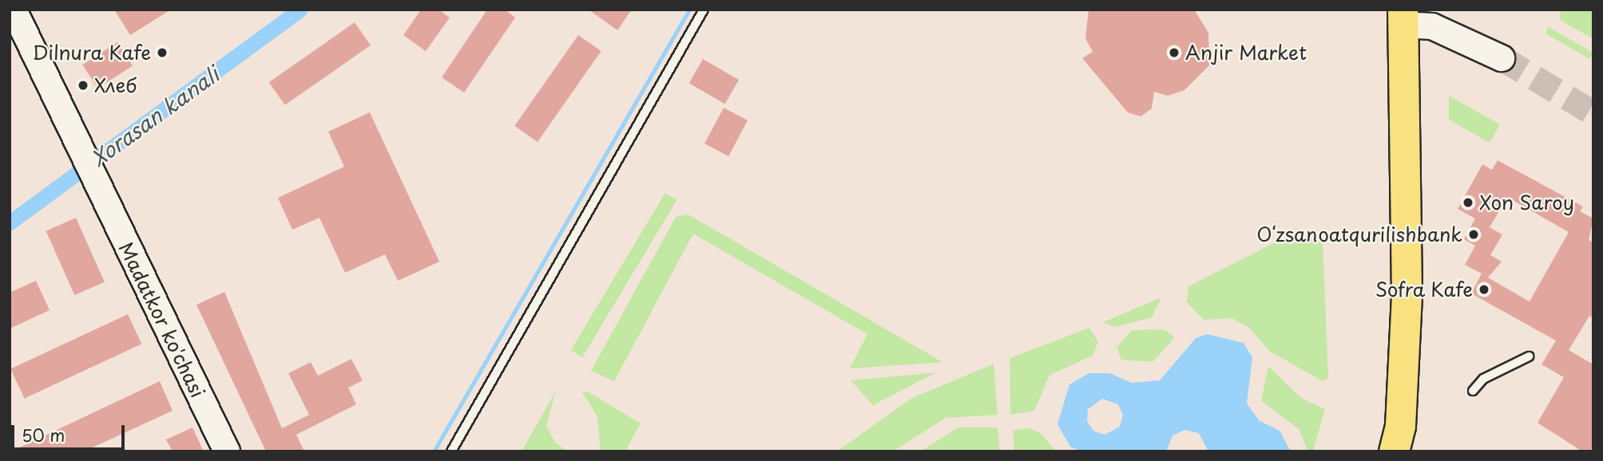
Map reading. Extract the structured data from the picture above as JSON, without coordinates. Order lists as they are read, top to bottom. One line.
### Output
{"streets":{"street":["Madatkor ko'chasi"]},"water":["Xorasan kanali"],"places":["Dilnura Kafe","Anjir Market","Хлеб","Xon Saroy","Oʻzsanoatqurilishbank","Sofra Kafe"],"scale_bar":"50 m"}
